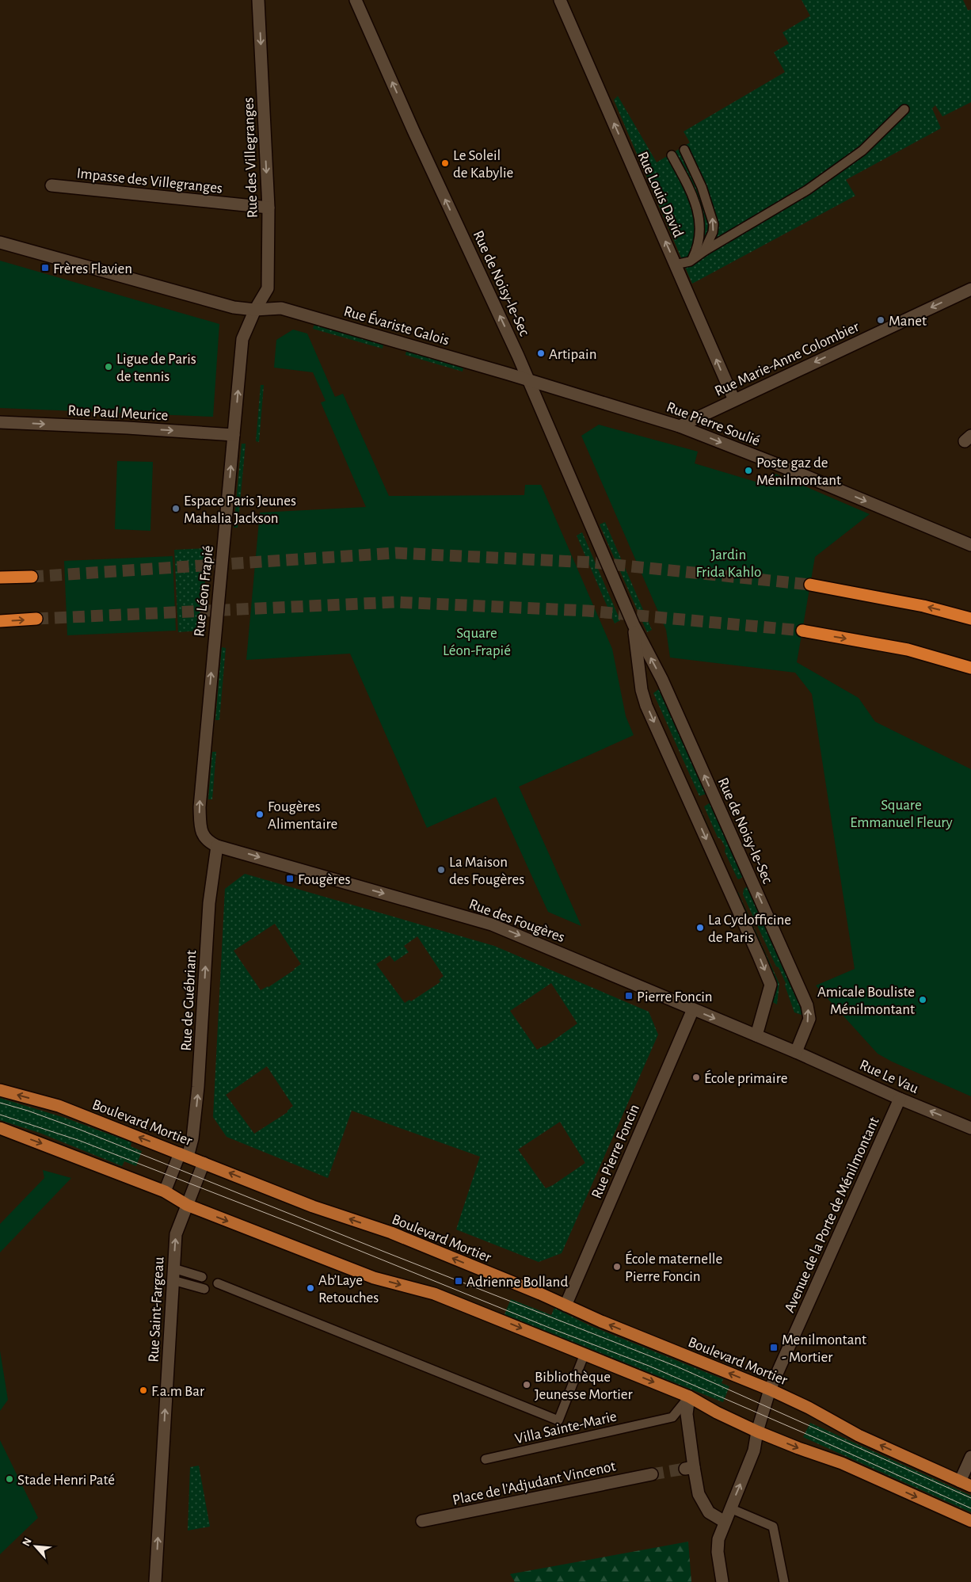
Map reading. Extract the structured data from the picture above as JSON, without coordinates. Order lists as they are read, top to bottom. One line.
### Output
{"streets":{"main road":["Boulevard Mortier"],"street":["Rue des Villegranges","Impasse des Villegranges","Rue Louis David","Rue de Noisy-le-Sec","Rue Évariste Galois","Rue Marie-Anne Colombier","Rue Paul Meurice","Rue Pierre Soulié","Rue Léon Frapié","Rue des Fougères","Rue de Guébriant","Rue Le Vau","Rue Pierre Foncin","Avenue de la Porte de Ménilmontant","Rue Saint-Fargeau","Place de l'Adjudant Vincenot"],"lane":["Villa Sainte-Marie"]},"crossings":[["Rue des Villegranges","Impasse des Villegranges"],["Rue des Villegranges","Rue Évariste Galois"],["Rue des Villegranges","Rue Léon Frapié"],["Rue Louis David","Rue Marie-Anne Colombier"],["Rue de Noisy-le-Sec","Rue Évariste Galois"],["Rue de Noisy-le-Sec","Rue Pierre Soulié"],["Rue de Noisy-le-Sec","Rue des Fougères"],["Rue de Noisy-le-Sec","Rue Le Vau"],["Rue Évariste Galois","Rue Pierre Soulié"],["Rue Évariste Galois","Rue Léon Frapié"],["Rue Marie-Anne Colombier","Rue Pierre Soulié"],["Rue Paul Meurice","Rue Léon Frapié"],["Rue Léon Frapié","Rue des Fougères"],["Rue Léon Frapié","Rue de Guébriant"],["Rue des Fougères","Rue de Guébriant"],["Rue des Fougères","Rue Le Vau"],["Rue des Fougères","Rue Pierre Foncin"],["Rue de Guébriant","Boulevard Mortier"],["Rue Le Vau","Avenue de la Porte de Ménilmontant"],["Boulevard Mortier","Rue Pierre Foncin"],["Boulevard Mortier","Avenue de la Porte de Ménilmontant"],["Boulevard Mortier","Rue Saint-Fargeau"]],"one_way":["Rue des Villegranges","Rue Louis David","Rue Marie-Anne Colombier","Rue Paul Meurice","Rue Pierre Soulié","Rue Léon Frapié","Rue des Fougères","Rue de Guébriant","Rue Le Vau","Rue Saint-Fargeau"],"parks":["Jardin Frida Kahlo","Square Léon-Frapié","Square Emmanuel Fleury"],"places":{"other":["Le Soleil de Kabylie","Manet","Artipain","Ligue de Paris de tennis","Poste gaz de Ménilmontant","Espace Paris Jeunes Mahalia Jackson","Fougères Alimentaire","La Maison des Fougères","La Cyclofficine de Paris","Amicale Bouliste Ménilmontant","École primaire","École maternelle Pierre Foncin","Ab’Laye Retouches","Bibliothèque Jeunesse Mortier","F.a.m Bar","Stade Henri Paté"],"transit":["Frères Flavien","Fougères","Pierre Foncin","Adrienne Bolland","Menilmontant - Mortier"]},"north":"top left"}
